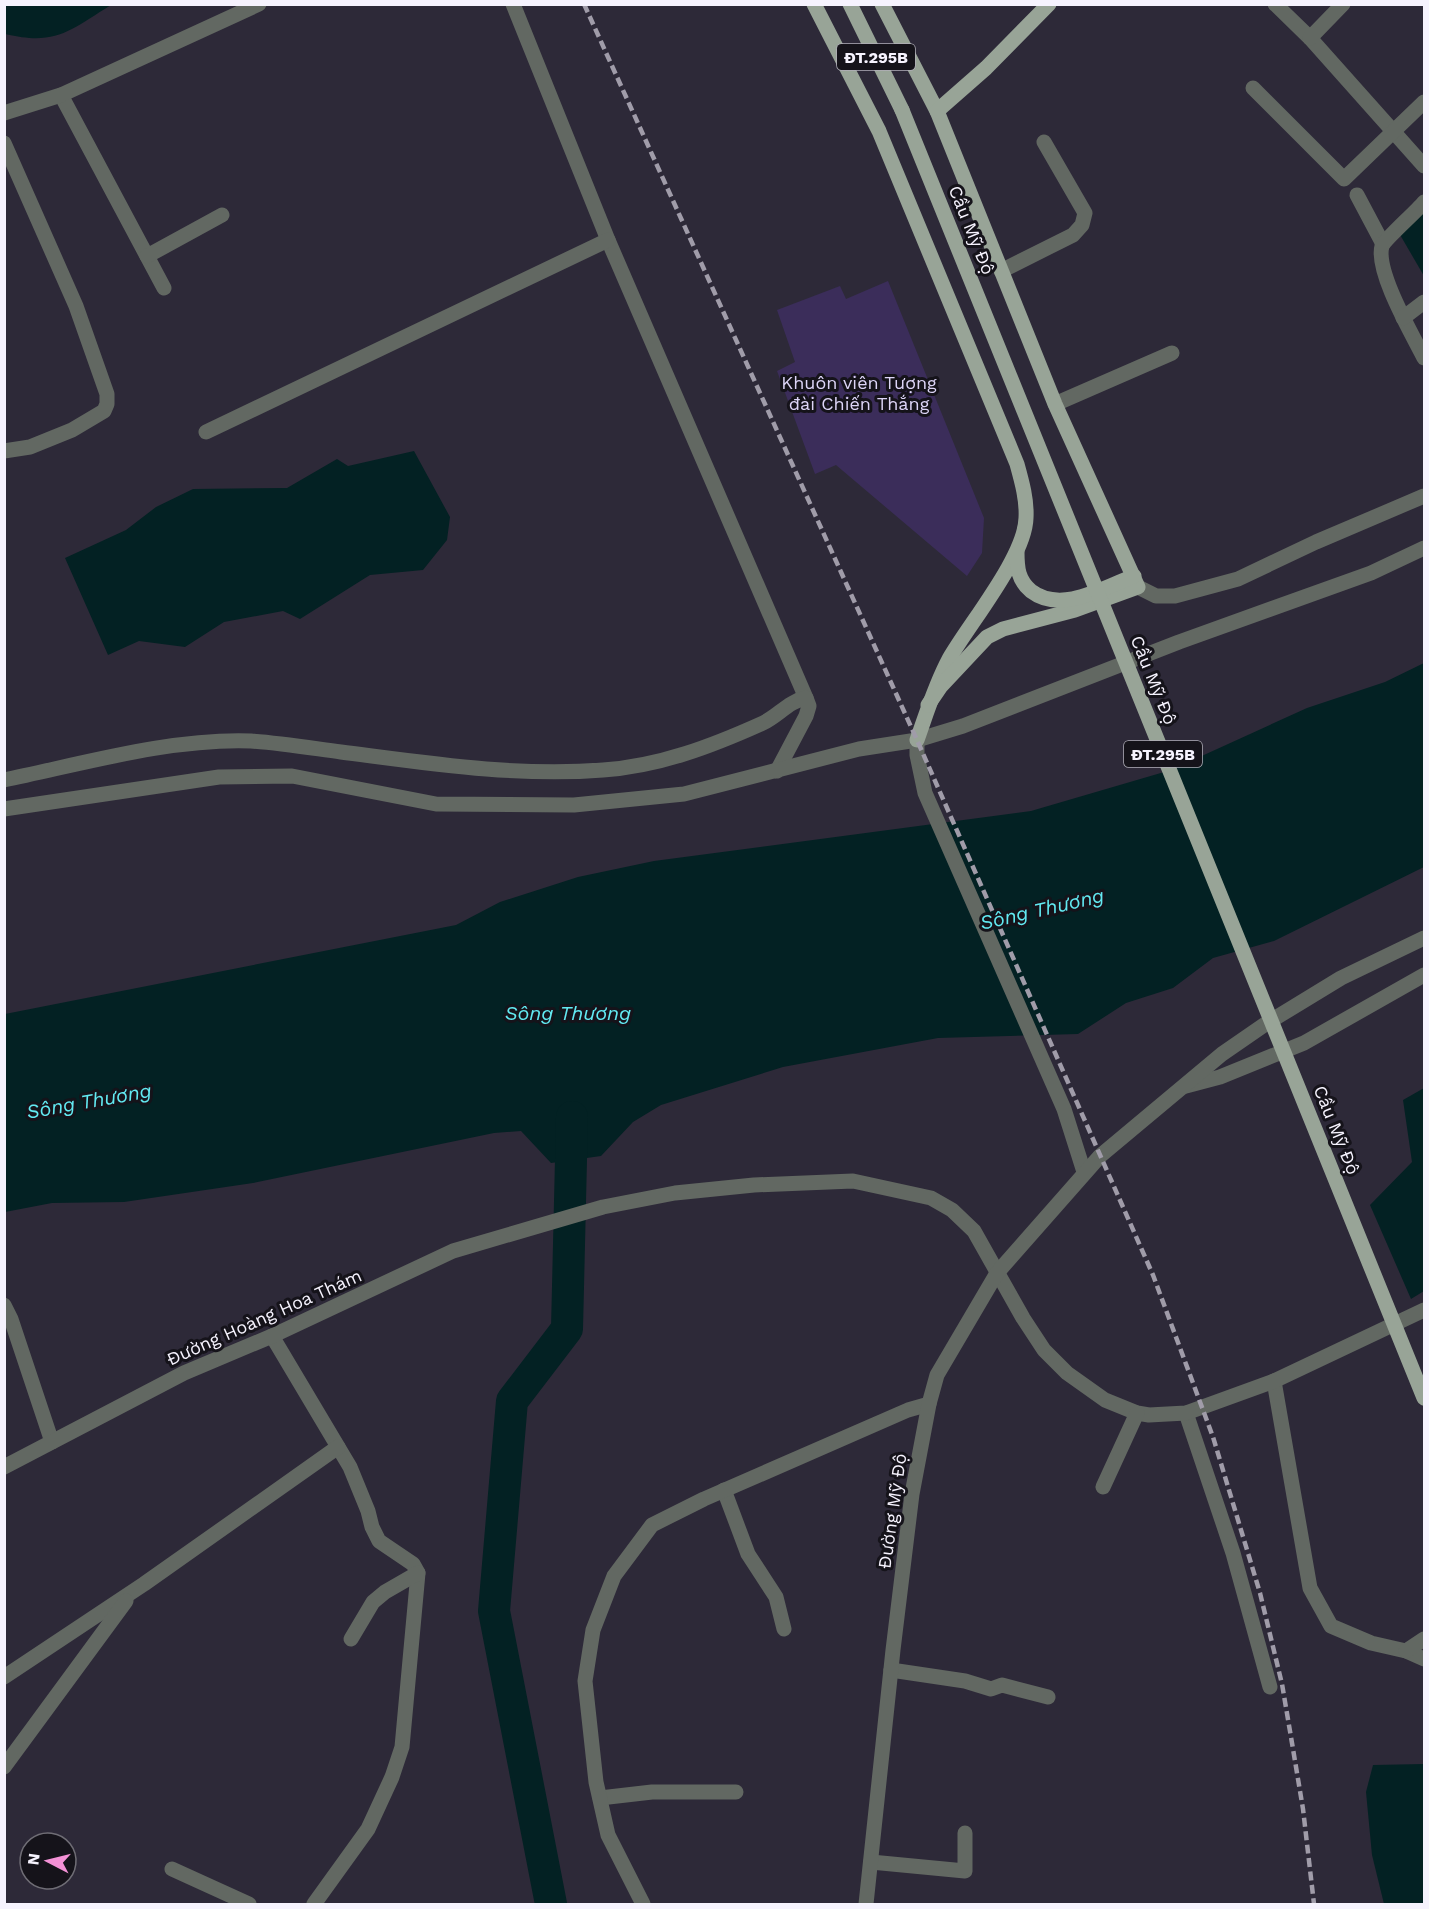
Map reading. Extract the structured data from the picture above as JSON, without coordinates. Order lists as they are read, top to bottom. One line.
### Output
{"streets":{"main road":["ĐT.295B","Cầu Mỹ Độ"],"street":["Đường Hoàng Hoa Thám","Đường Mỹ Độ"]},"crossings":[["Đường Hoàng Hoa Thám","Đường Mỹ Độ"]],"water":["Sông Thương"],"parks":["Khuôn viên Tượng đài Chiến Thắng"],"north":"left"}
